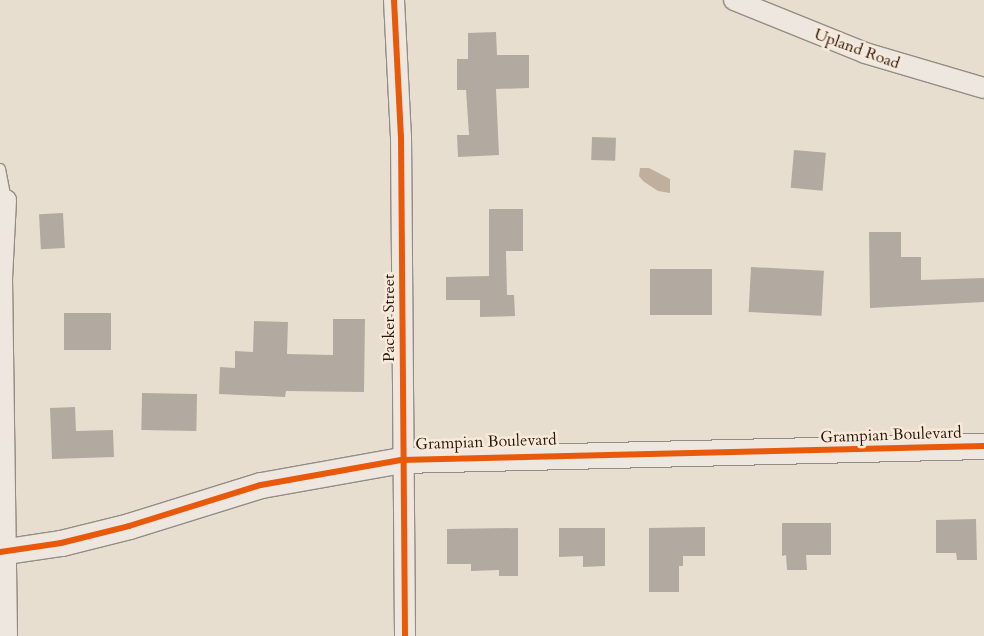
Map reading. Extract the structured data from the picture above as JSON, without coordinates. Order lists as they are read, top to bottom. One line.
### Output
{"streets":{"street":["Upland Road","Packer Street","Grampian Boulevard"]},"crossings":[["Packer Street","Grampian Boulevard"]]}
